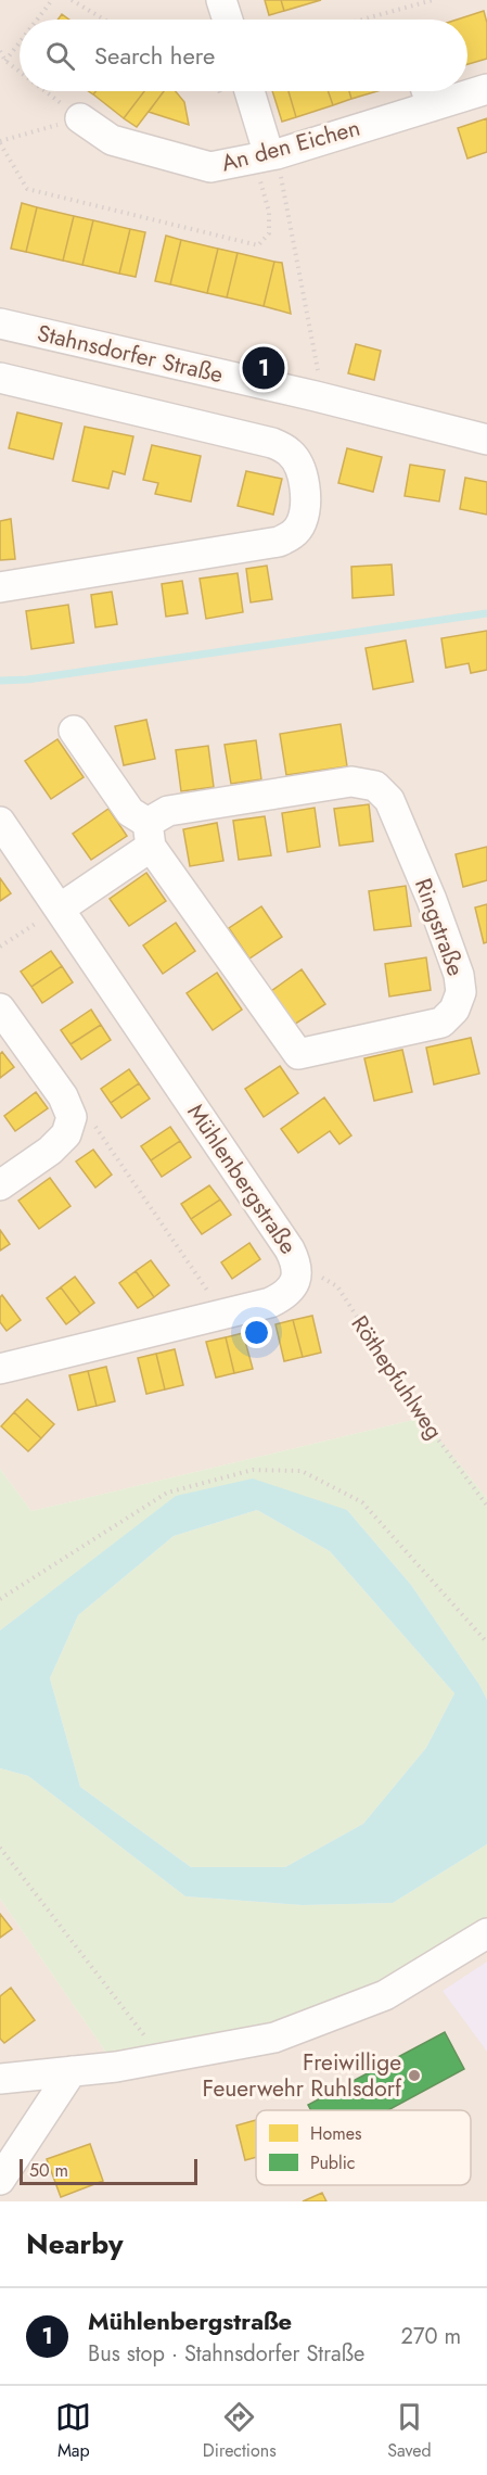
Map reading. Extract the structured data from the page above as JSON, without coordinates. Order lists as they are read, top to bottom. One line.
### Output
{"streets":{"street":["An den Eichen","Stahnsdorfer Straße","Ringstraße","Mühlenbergstraße"],"path":["Röthepfuhlweg"]},"crossings":[["Ringstraße","Mühlenbergstraße"],["Mühlenbergstraße","Röthepfuhlweg"]],"places":["Freiwillige Feuerwehr Ruhlsdorf"],"legend":["Homes","Public"],"scale_bar":"50 m","page":{"search":"Search here","pins":"1","scale":"50 m","heading":"Nearby","list":[{"mark":"1","name":"Mühlenbergstraße","note":"Bus stop · Stahnsdorfer Straße","value":"270 m"}],"nav":["Map","Directions","Saved"]}}
